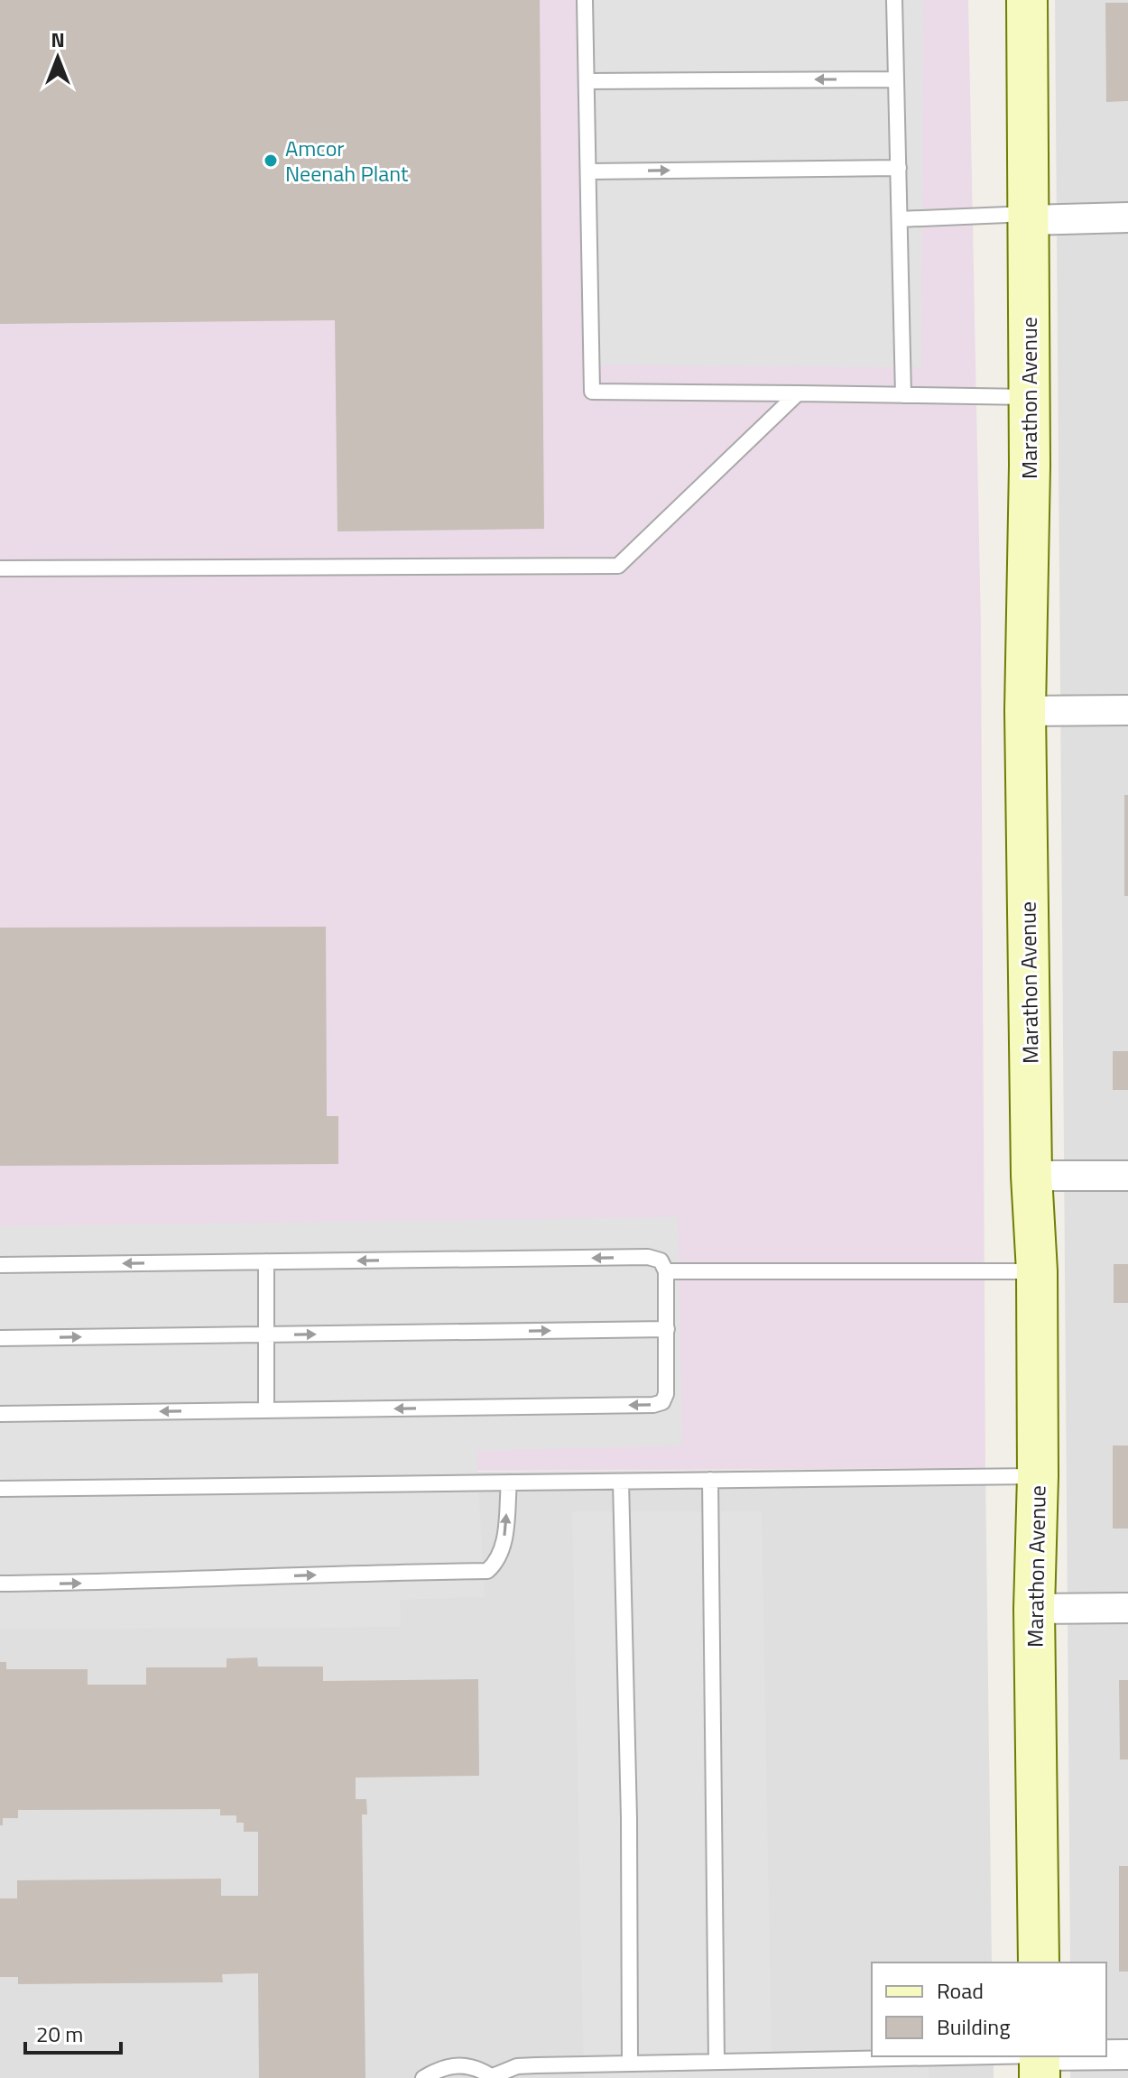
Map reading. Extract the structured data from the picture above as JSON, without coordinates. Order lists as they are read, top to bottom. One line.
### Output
{"streets":{"street":["Marathon Avenue"]},"places":["Amcor Neenah Plant"],"legend":["Road","Building"],"scale_bar":"20 m","north":"top"}
